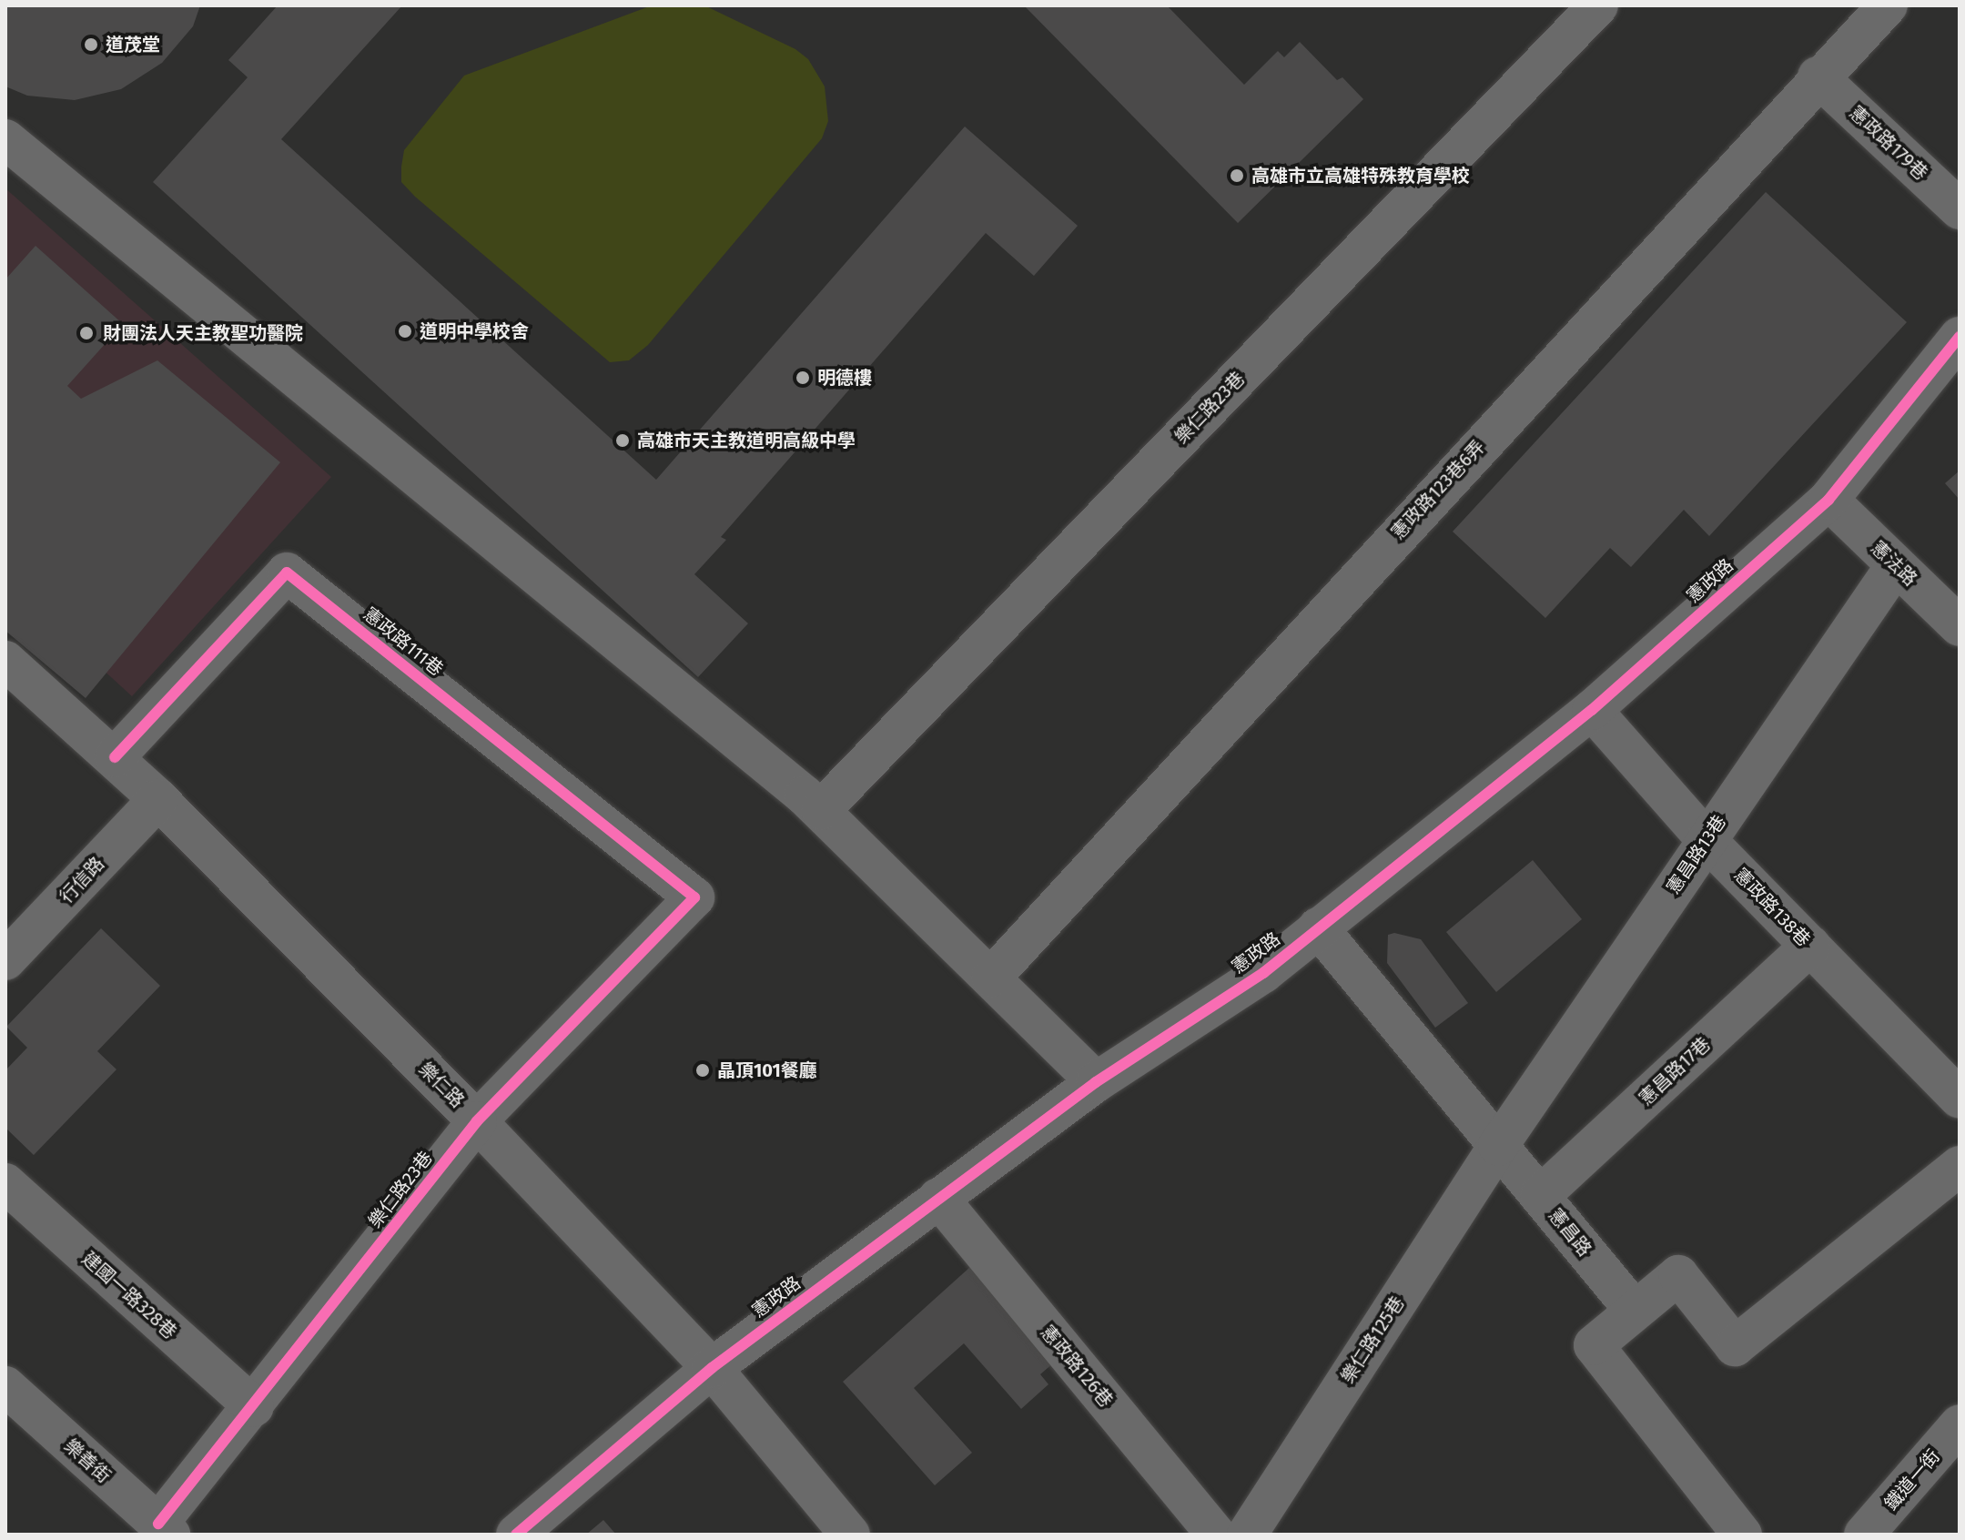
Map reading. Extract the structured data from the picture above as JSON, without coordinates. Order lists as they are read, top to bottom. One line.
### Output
{"streets":{"street":["憲政路179巷","樂仁路23巷","憲政路123巷6弄","憲法路","憲政路","憲政路111巷","憲昌路13巷","行信路","憲政路138巷","憲昌路17巷","樂仁路","憲昌路","建國一路328巷","樂仁路125巷","憲政路126巷","樂善街","鐵道一街"]},"crossings":[["憲政路179巷","憲政路123巷6弄"],["樂仁路23巷","憲政路111巷"],["樂仁路23巷","樂仁路"],["樂仁路23巷","建國一路328巷"],["樂仁路23巷","樂善街"],["憲法路","憲政路"],["憲法路","憲昌路13巷"],["憲政路","憲政路138巷"],["憲政路","樂仁路"],["憲政路","憲昌路"],["憲政路","憲政路126巷"],["憲政路111巷","樂仁路"],["憲昌路13巷","憲政路138巷"],["憲昌路13巷","憲昌路"],["憲昌路13巷","樂仁路125巷"],["行信路","樂仁路"],["憲政路138巷","憲昌路17巷"],["憲昌路17巷","憲昌路"],["憲昌路","樂仁路125巷"]],"places":["道茂堂","高雄市立高雄特殊教育學校","道明中學校舍","財團法人天主教聖功醫院","明德樓","高雄市天主教道明高級中學","晶頂101餐廳"]}
